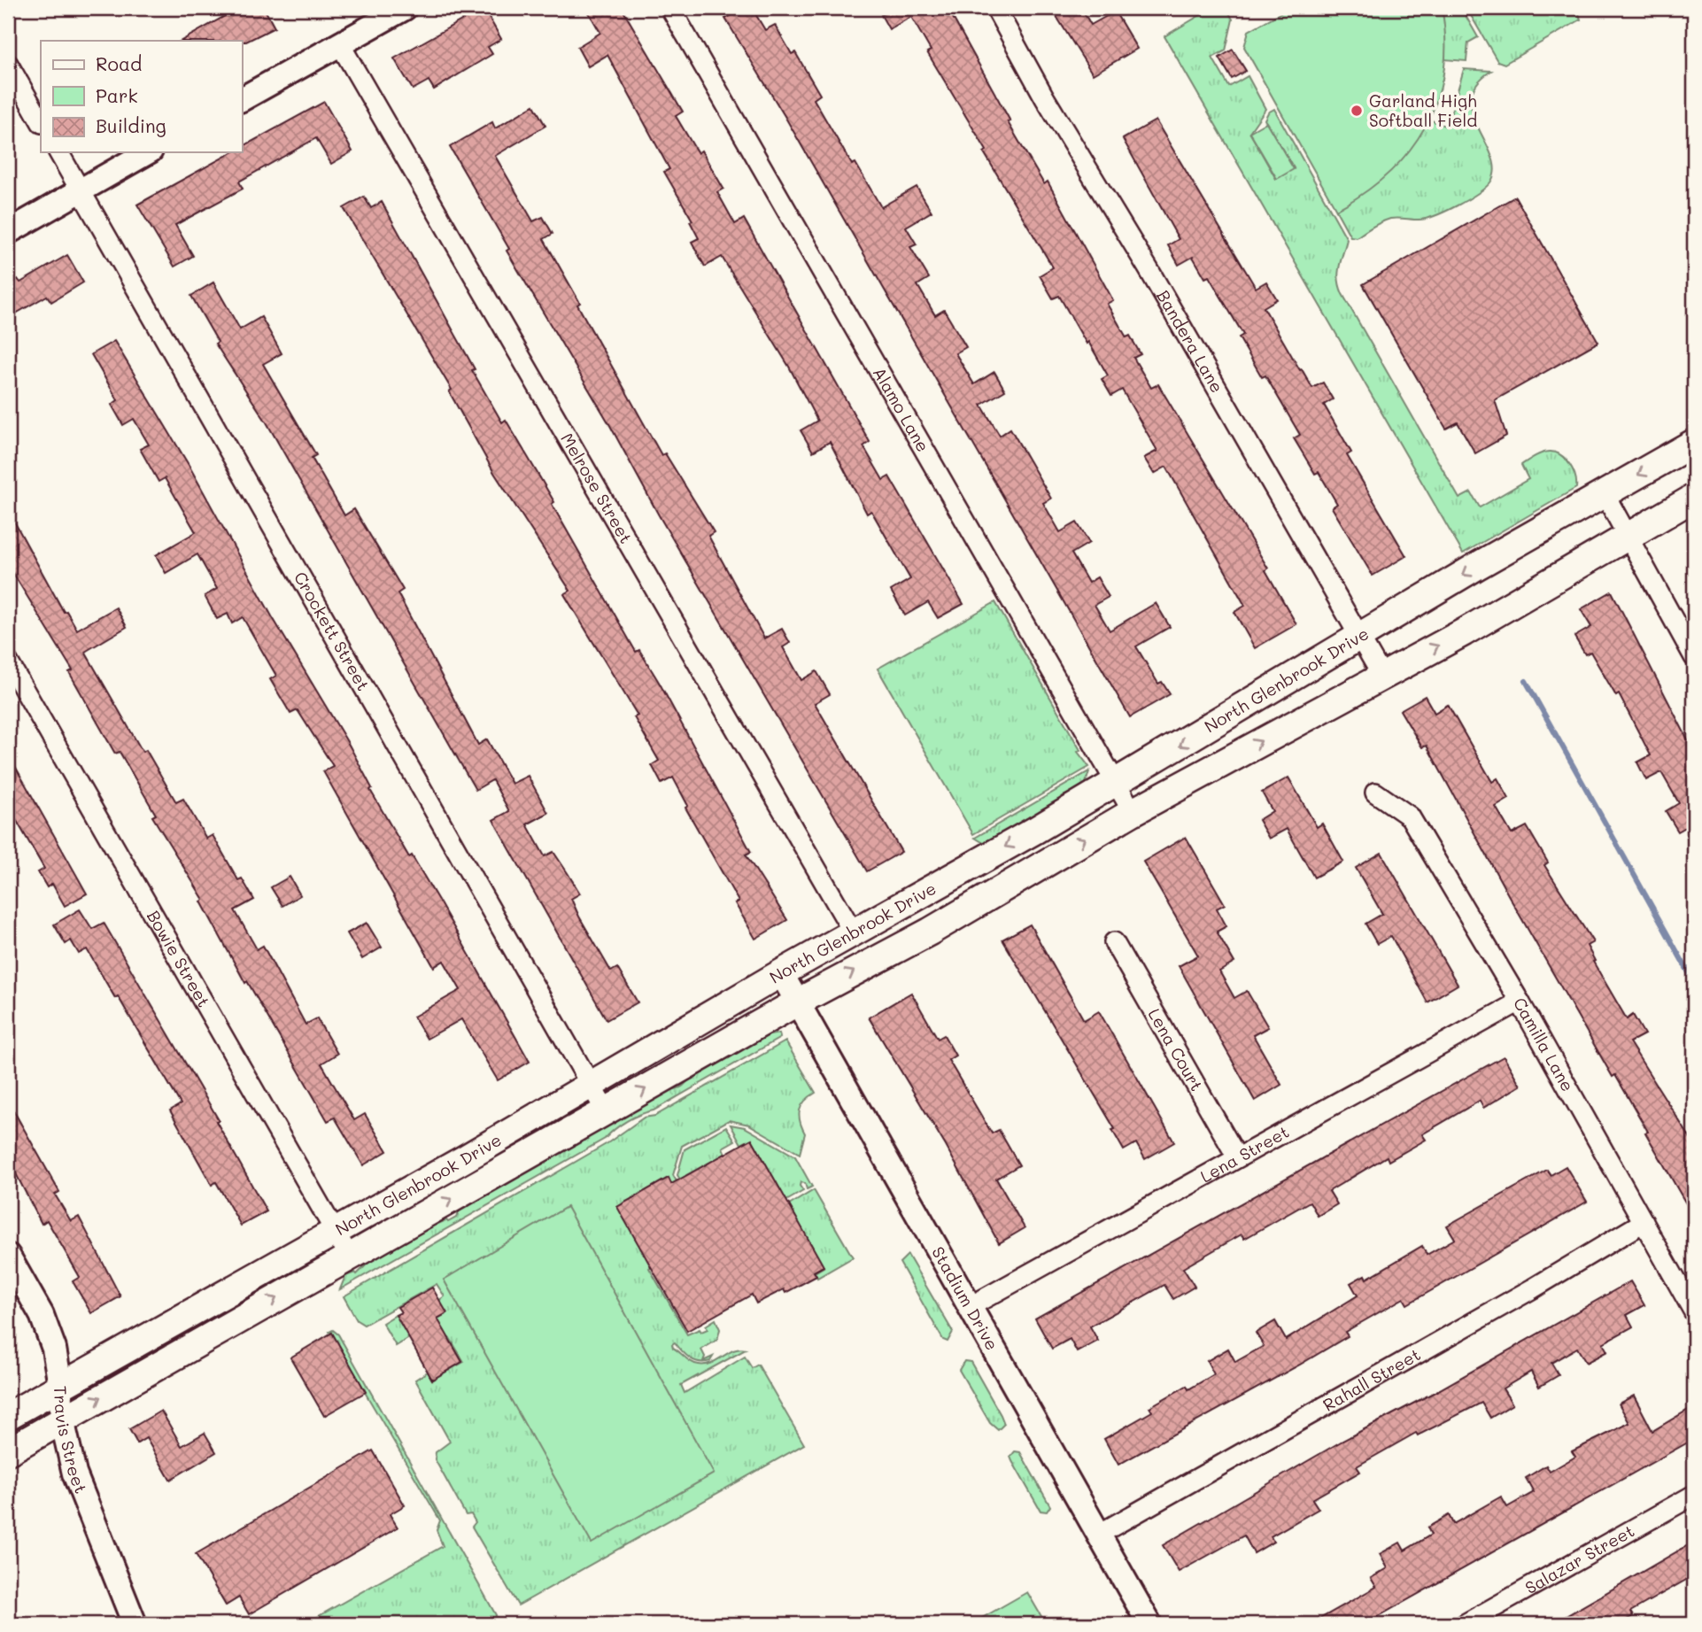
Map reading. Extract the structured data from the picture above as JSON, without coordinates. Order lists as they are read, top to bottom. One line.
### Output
{"streets":{"main road":["North Glenbrook Drive"],"street":["Bandera Lane","Alamo Lane","Melrose Street","Crockett Street","Bowie Street","Camilla Lane","Lena Court","Lena Street","Stadium Drive","Rahall Street","Travis Street","Salazar Street"]},"crossings":[["Bandera Lane","North Glenbrook Drive"],["Alamo Lane","North Glenbrook Drive"],["Melrose Street","North Glenbrook Drive"],["Crockett Street","North Glenbrook Drive"],["North Glenbrook Drive","Bowie Street"],["North Glenbrook Drive","Stadium Drive"],["North Glenbrook Drive","Travis Street"],["Camilla Lane","Lena Street"],["Camilla Lane","Rahall Street"],["Lena Court","Lena Street"],["Lena Street","Stadium Drive"],["Stadium Drive","Rahall Street"]],"places":["Garland High Softball Field"],"legend":["Road","Park","Building"]}
